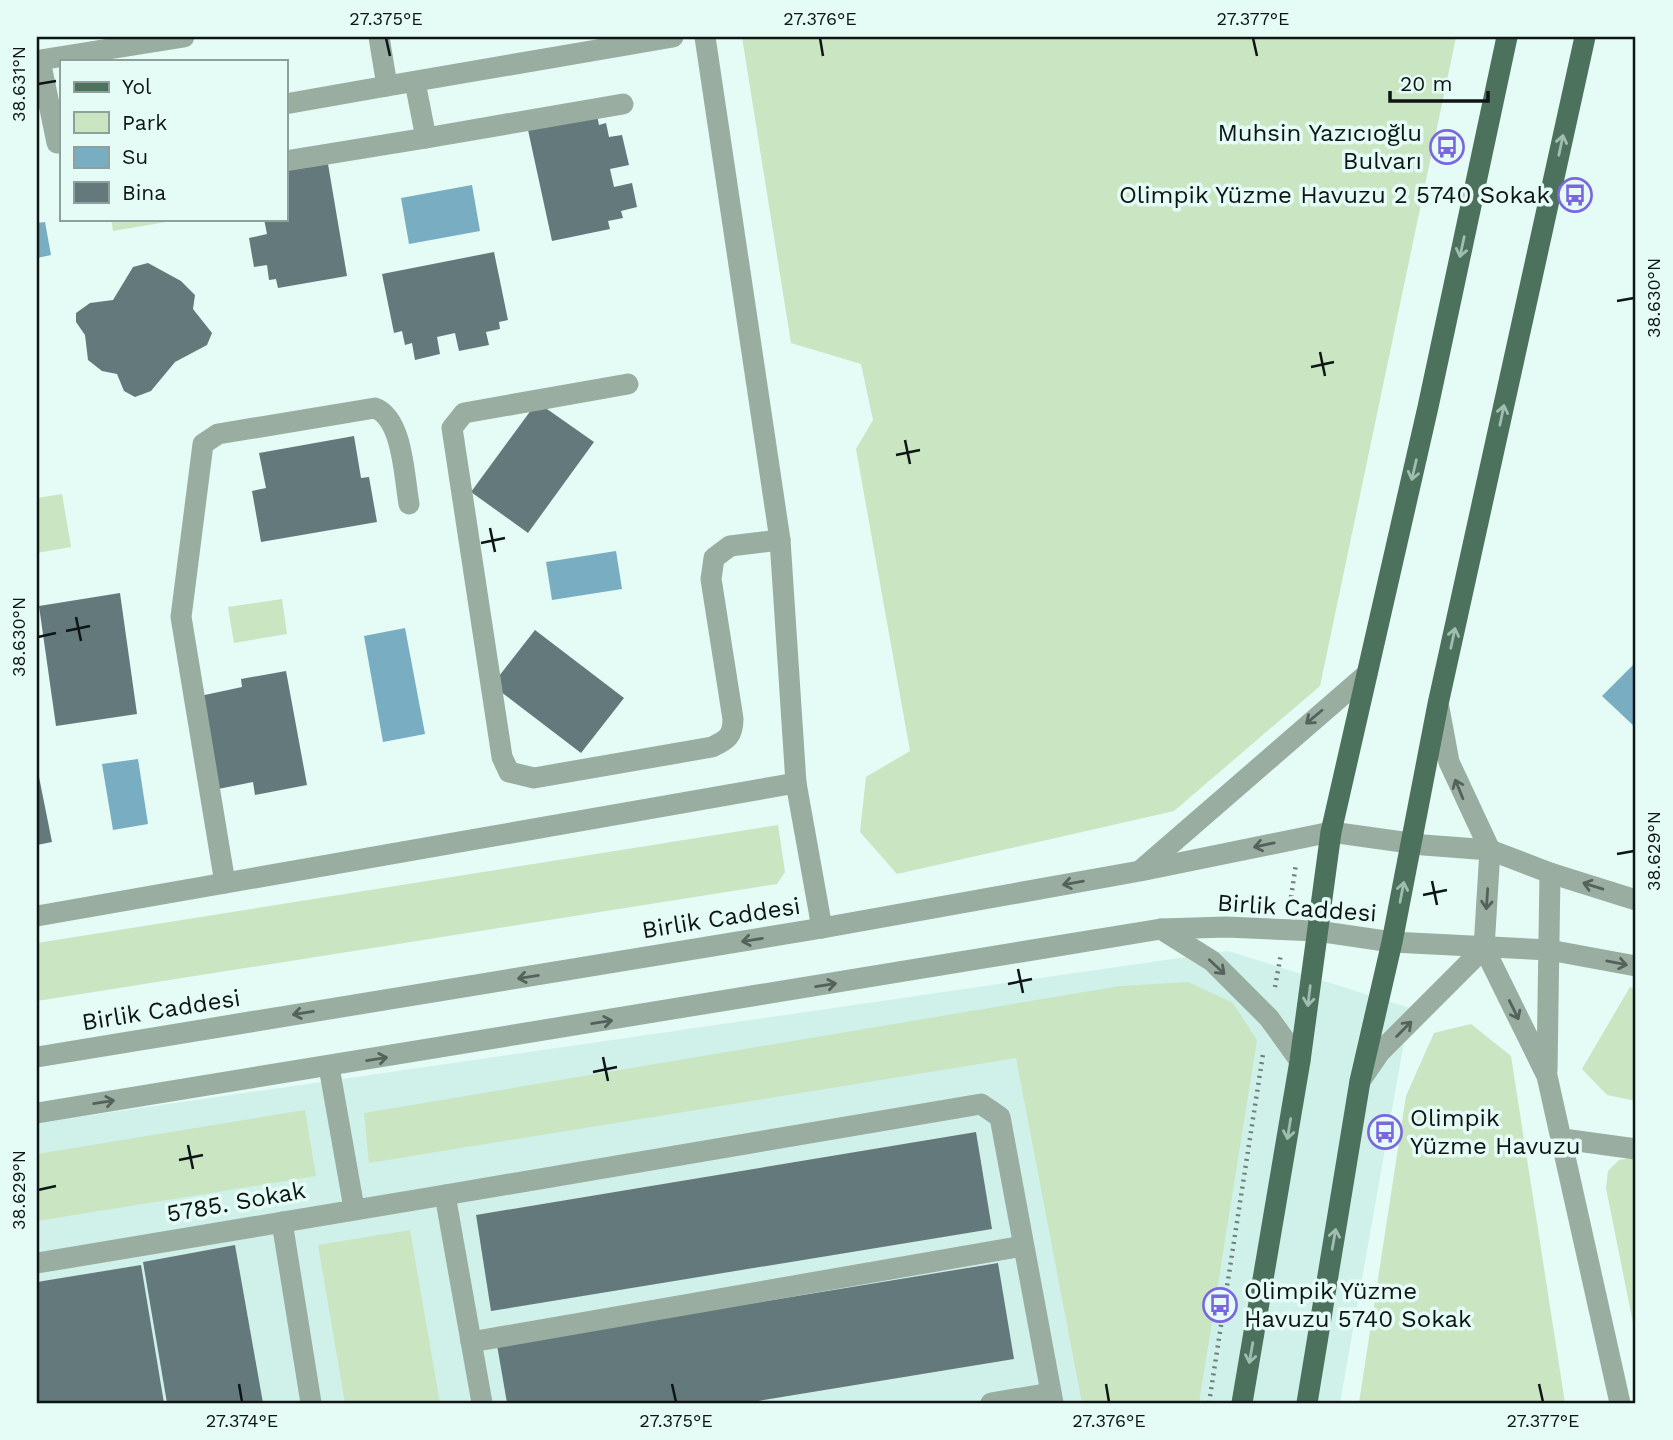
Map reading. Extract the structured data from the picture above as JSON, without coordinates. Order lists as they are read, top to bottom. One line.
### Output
{"streets":{"street":["Birlik Caddesi","5785. Sokak"]},"places":{"bus stop":["Muhsin Yazıcıoğlu Bulvarı","Olimpik Yüzme Havuzu 2 5740 Sokak","Olimpik Yüzme Havuzu","Olimpik Yüzme Havuzu 5740 Sokak"]},"legend":["Yol","Park","Su","Bina"],"scale_bar":"20 m","coordinates":["27.375°E","27.376°E","27.377°E","38.631°N","38.630°N","38.629°N","27.374°E"]}
